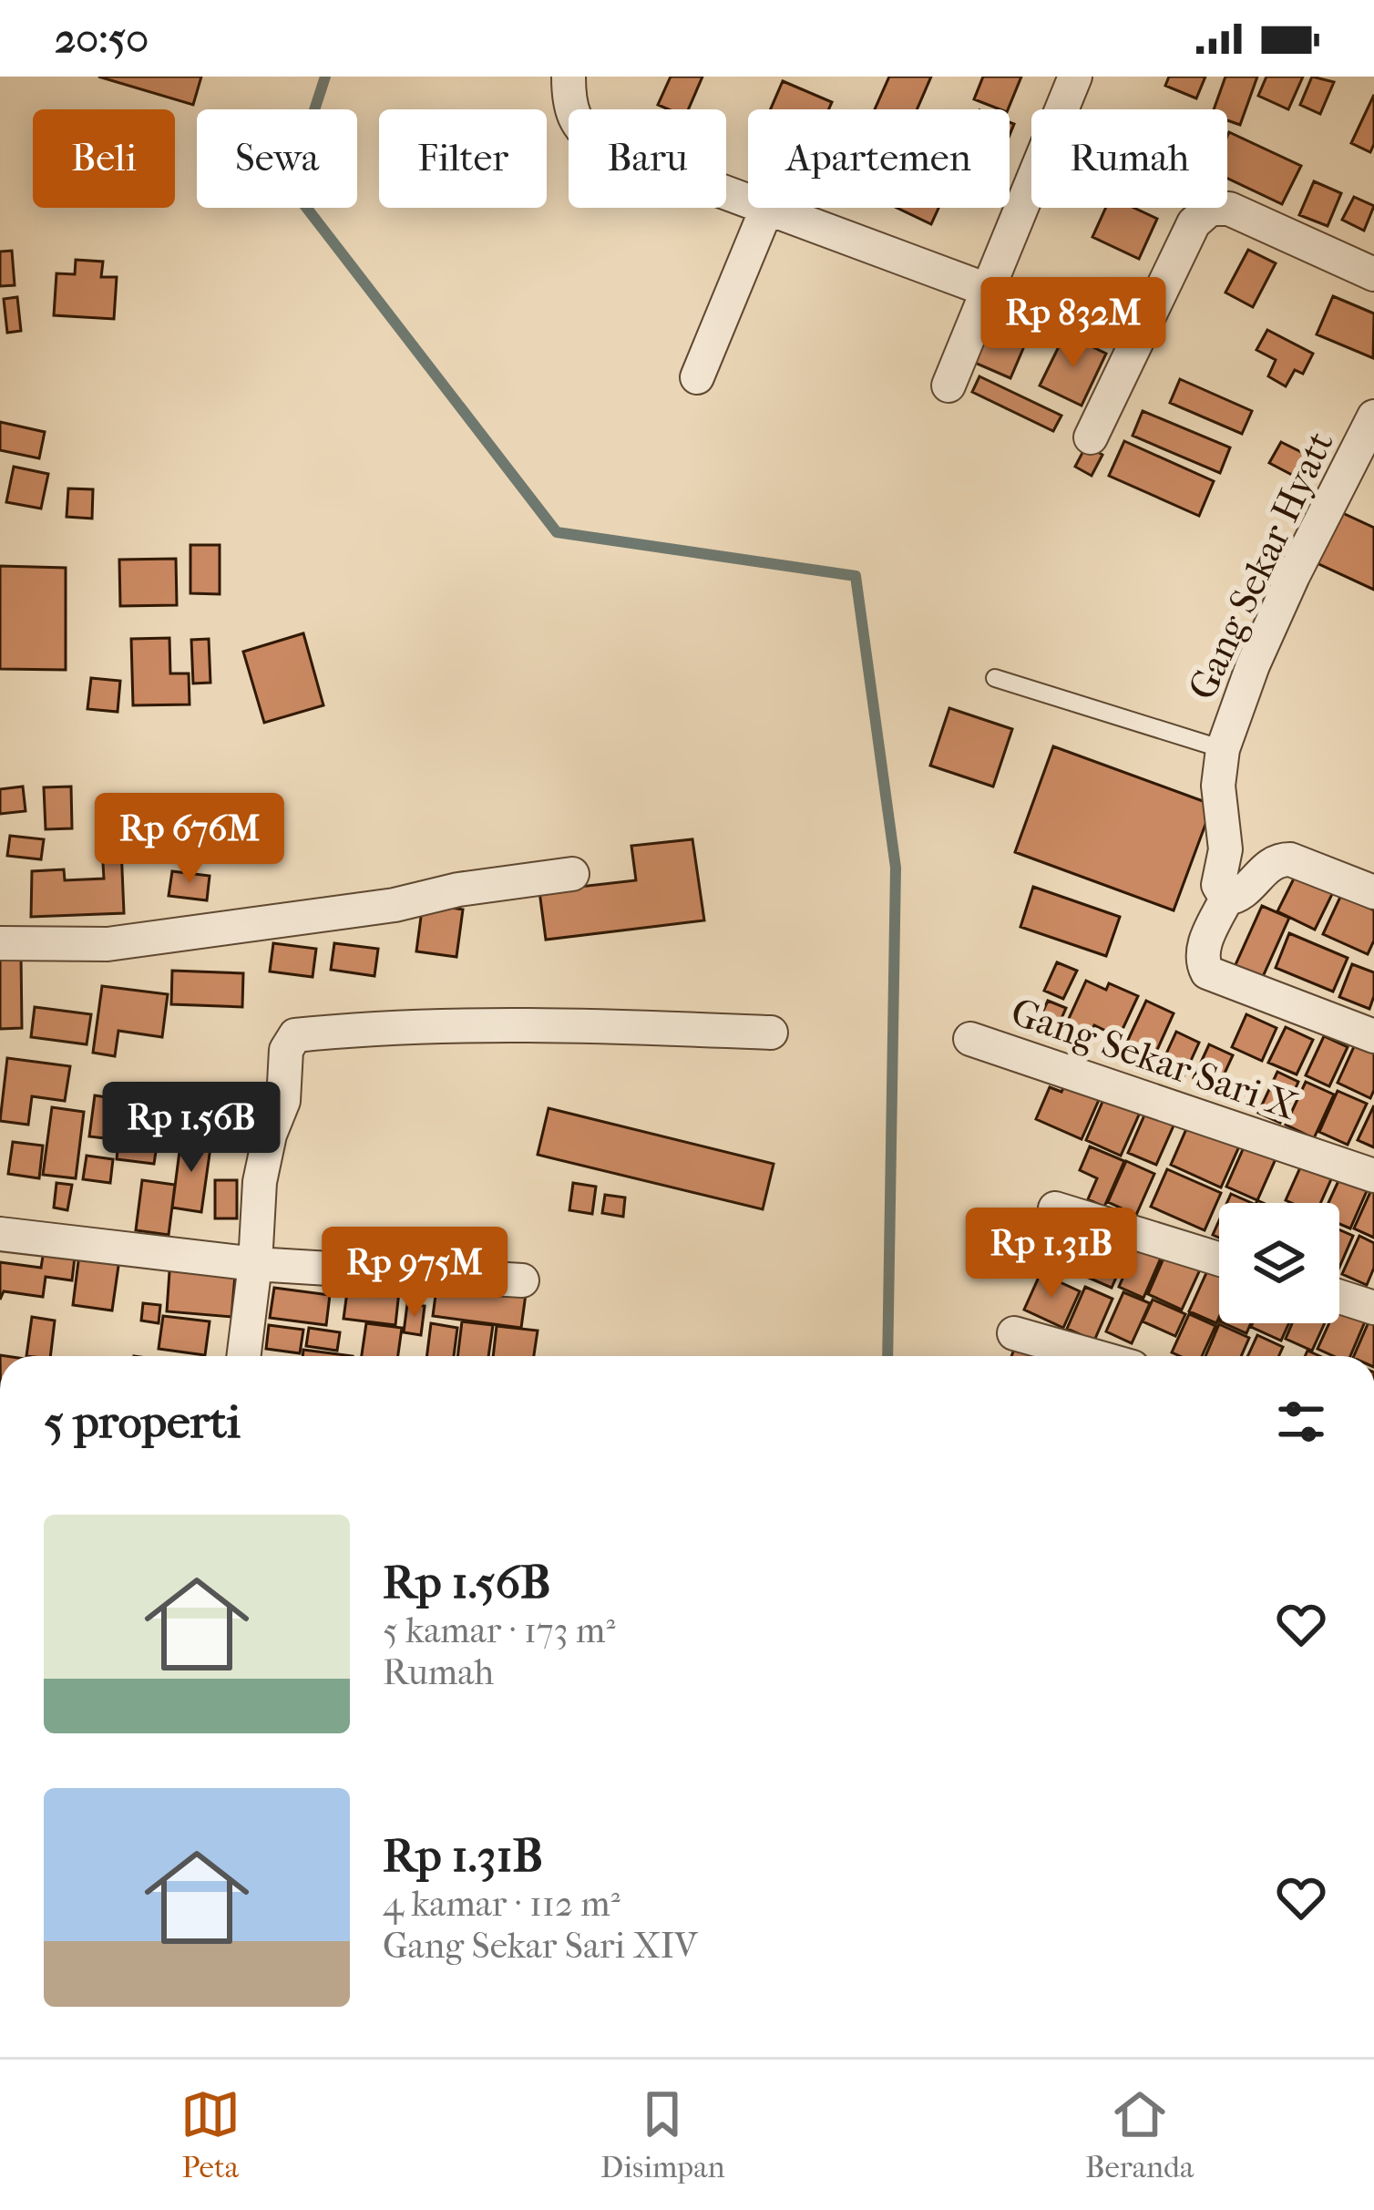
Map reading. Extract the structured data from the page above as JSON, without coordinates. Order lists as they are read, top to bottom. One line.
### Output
{"streets":{"street":["Gang Sekar Hyatt","Gang Sekar Sari X"]},"page":{"status":"20:50","chip":["Beli","Sewa","Filter","Baru","Apartemen","Rumah"],"price":["Rp 832M","Rp 676M","Rp 1.56B","Rp 1.31B","Rp 975M"],"heading":"5 properti","list":[{"name":"Rp 1.56B","note":"5 kamar · 173 m² · Rumah"},{"name":"Rp 1.31B","note":"4 kamar · 112 m² · Gang Sekar Sari XIV"}],"tabs":["Peta","Disimpan","Beranda"]}}
